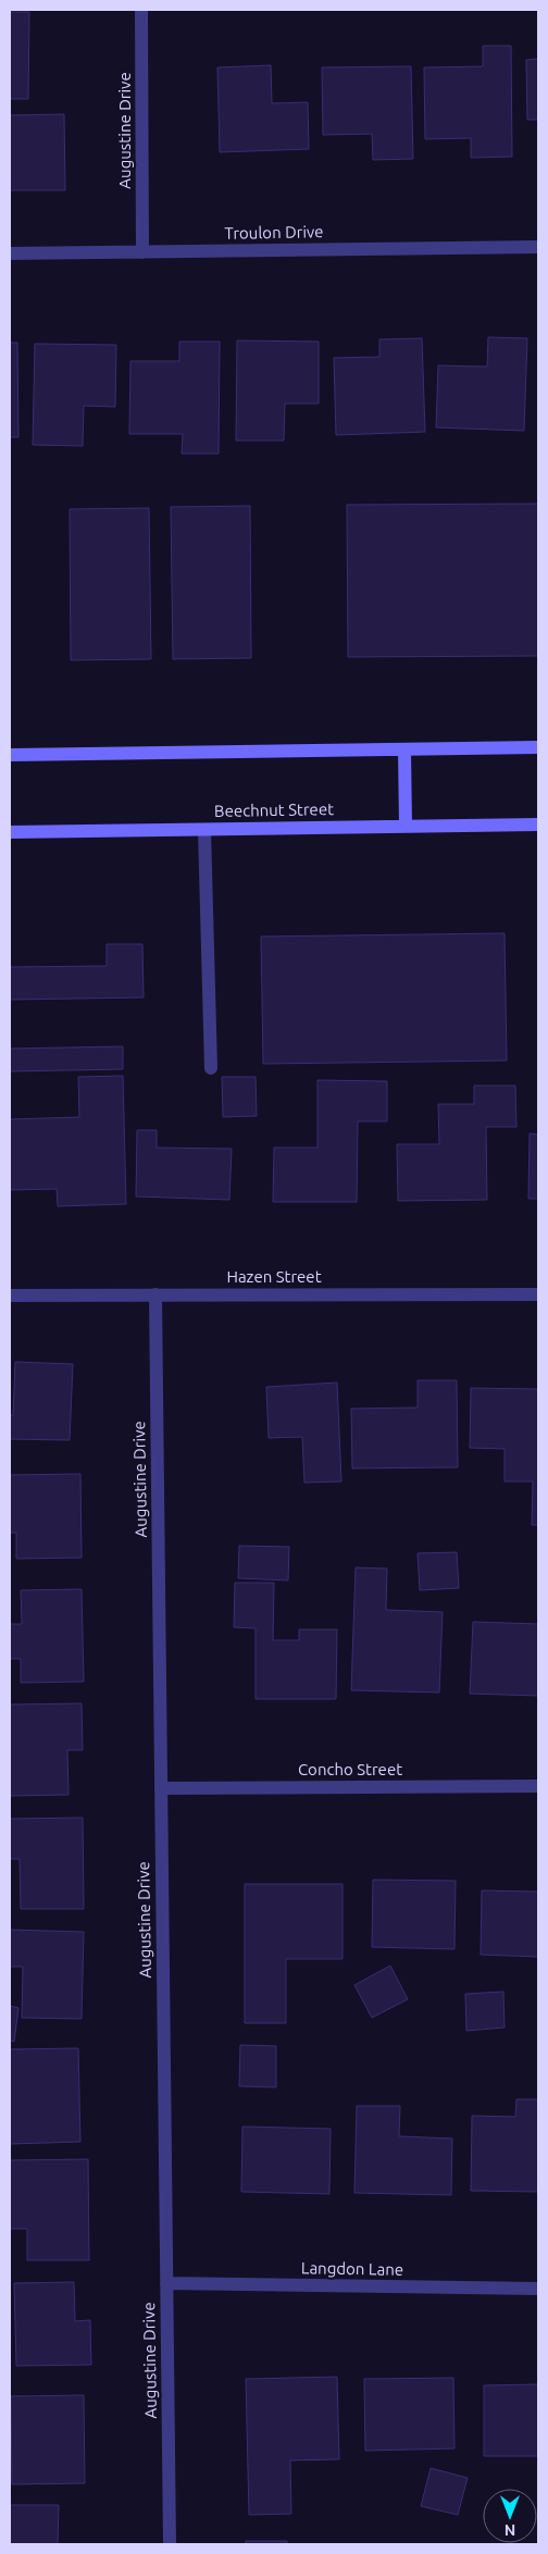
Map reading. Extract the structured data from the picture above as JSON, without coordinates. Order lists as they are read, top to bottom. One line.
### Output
{"streets":{"main road":["Beechnut Street"],"street":["Augustine Drive","Troulon Drive","Hazen Street","Concho Street","Langdon Lane"]},"crossings":[["Augustine Drive","Troulon Drive"],["Augustine Drive","Hazen Street"],["Augustine Drive","Concho Street"],["Augustine Drive","Langdon Lane"]],"north":"bottom"}
